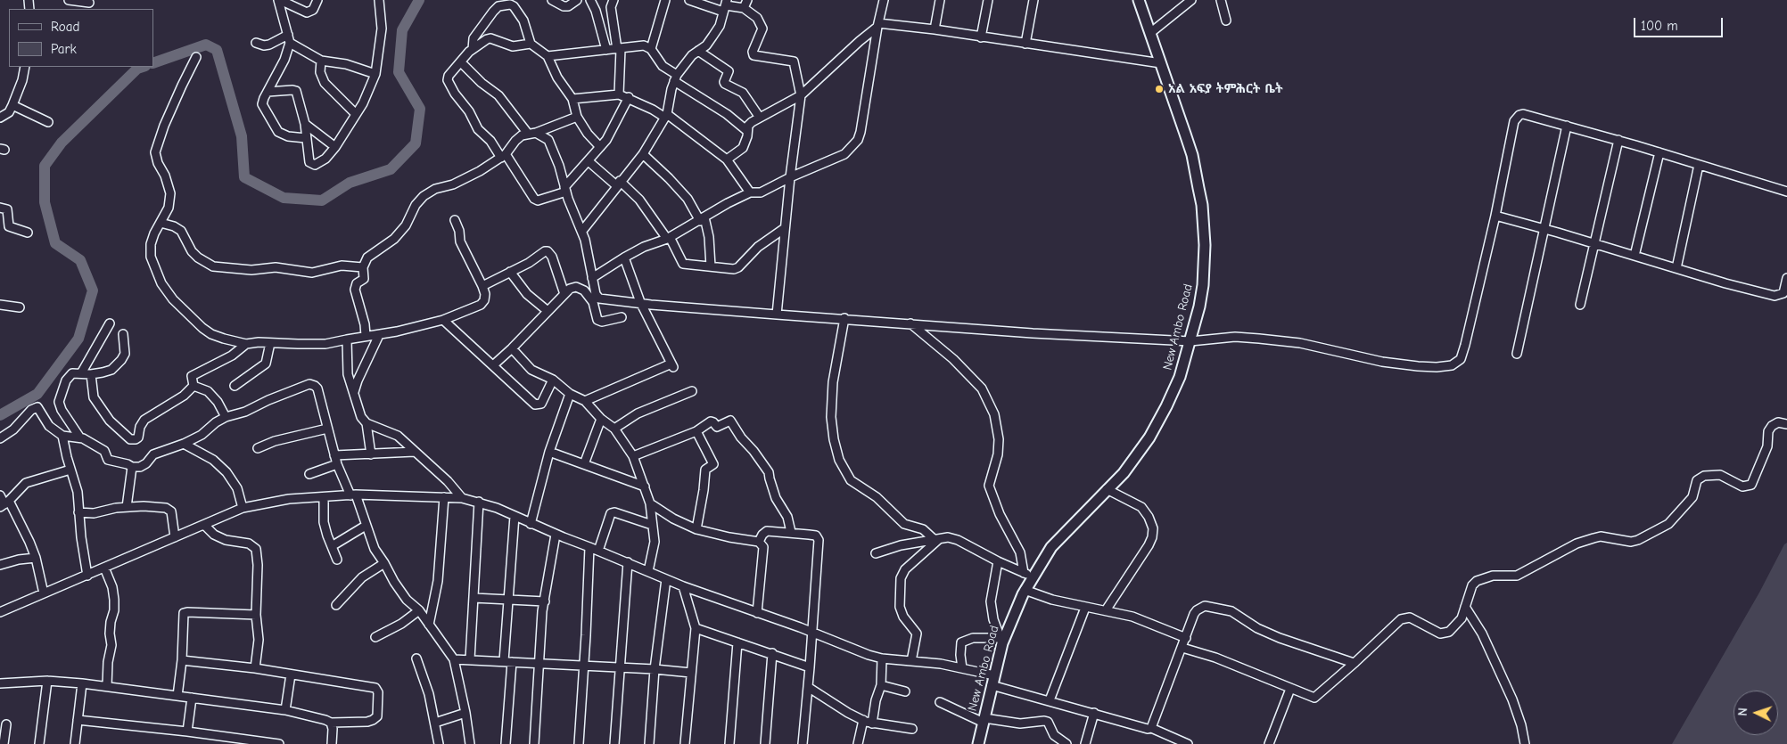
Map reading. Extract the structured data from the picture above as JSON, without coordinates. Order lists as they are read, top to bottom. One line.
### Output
{"streets":{"main road":["New Ambo Road"]},"places":["አል አፍያ ትምሕርት ቤት"],"legend":["Road","Park"],"scale_bar":"100 m","north":"left"}
